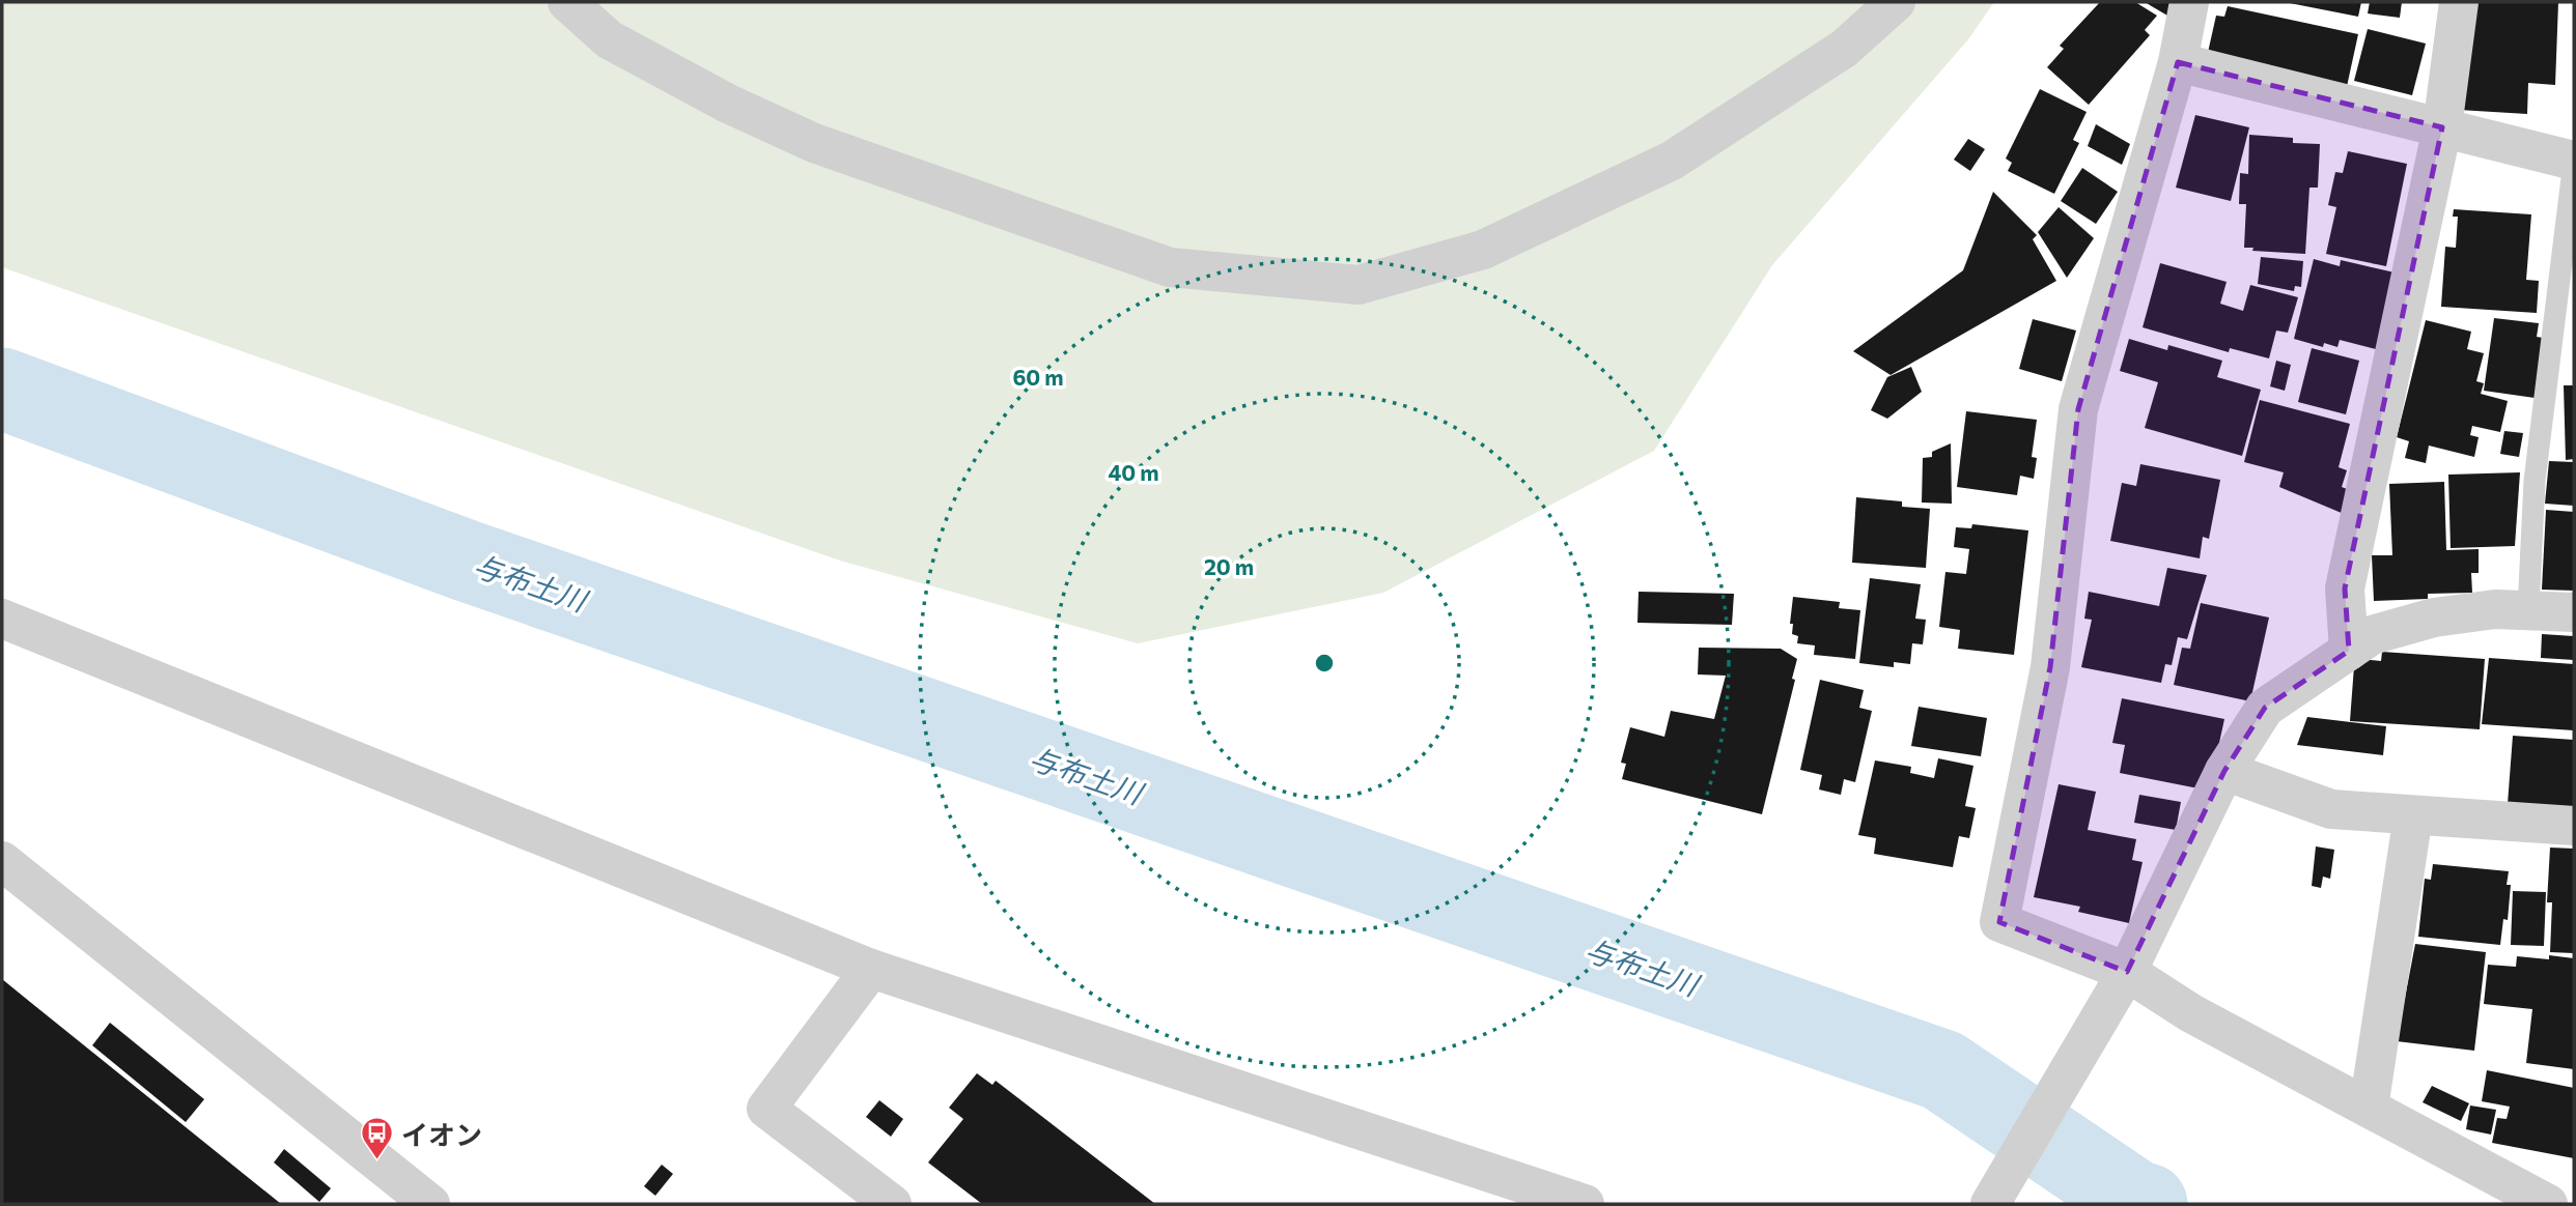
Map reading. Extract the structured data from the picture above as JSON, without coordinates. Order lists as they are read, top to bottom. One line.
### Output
{"water":["与布土川"],"places":{"bus stop":["イオン"]},"rings":["60 m","40 m","20 m"]}
